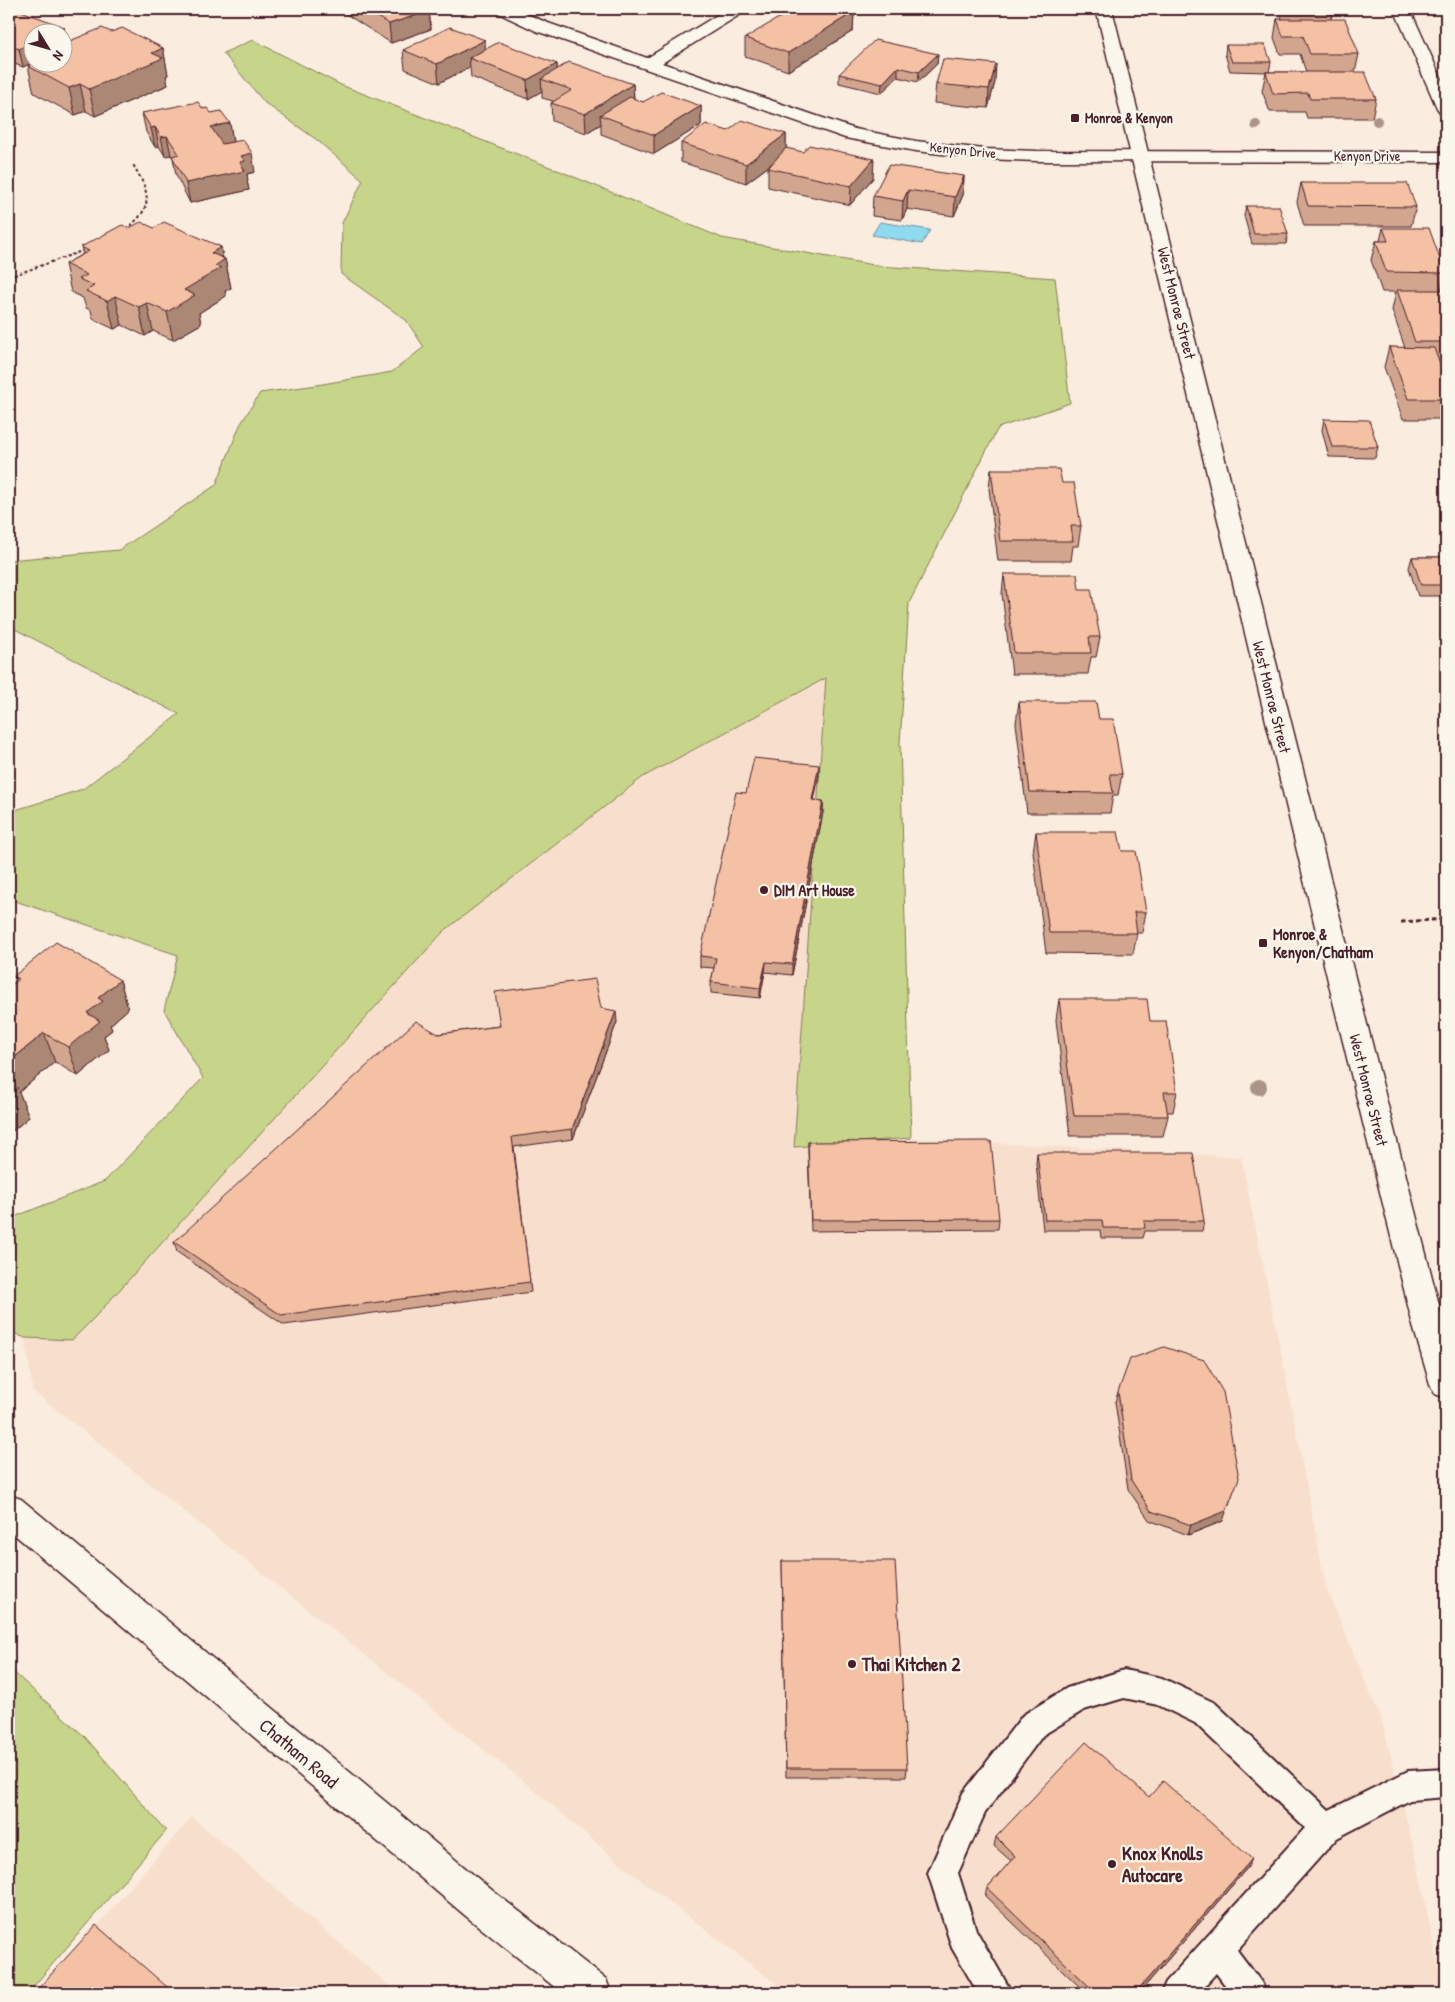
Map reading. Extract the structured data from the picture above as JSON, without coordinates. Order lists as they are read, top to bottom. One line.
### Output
{"streets":{"street":["Kenyon Drive","West Monroe Street","Chatham Road"]},"crossings":[["Kenyon Drive","West Monroe Street"]],"places":{"transit":["Monroe & Kenyon","Monroe & Kenyon/Chatham"],"other":["DIM Art House","Thai Kitchen 2","Knox Knolls Autocare"]},"north":"bottom right"}
